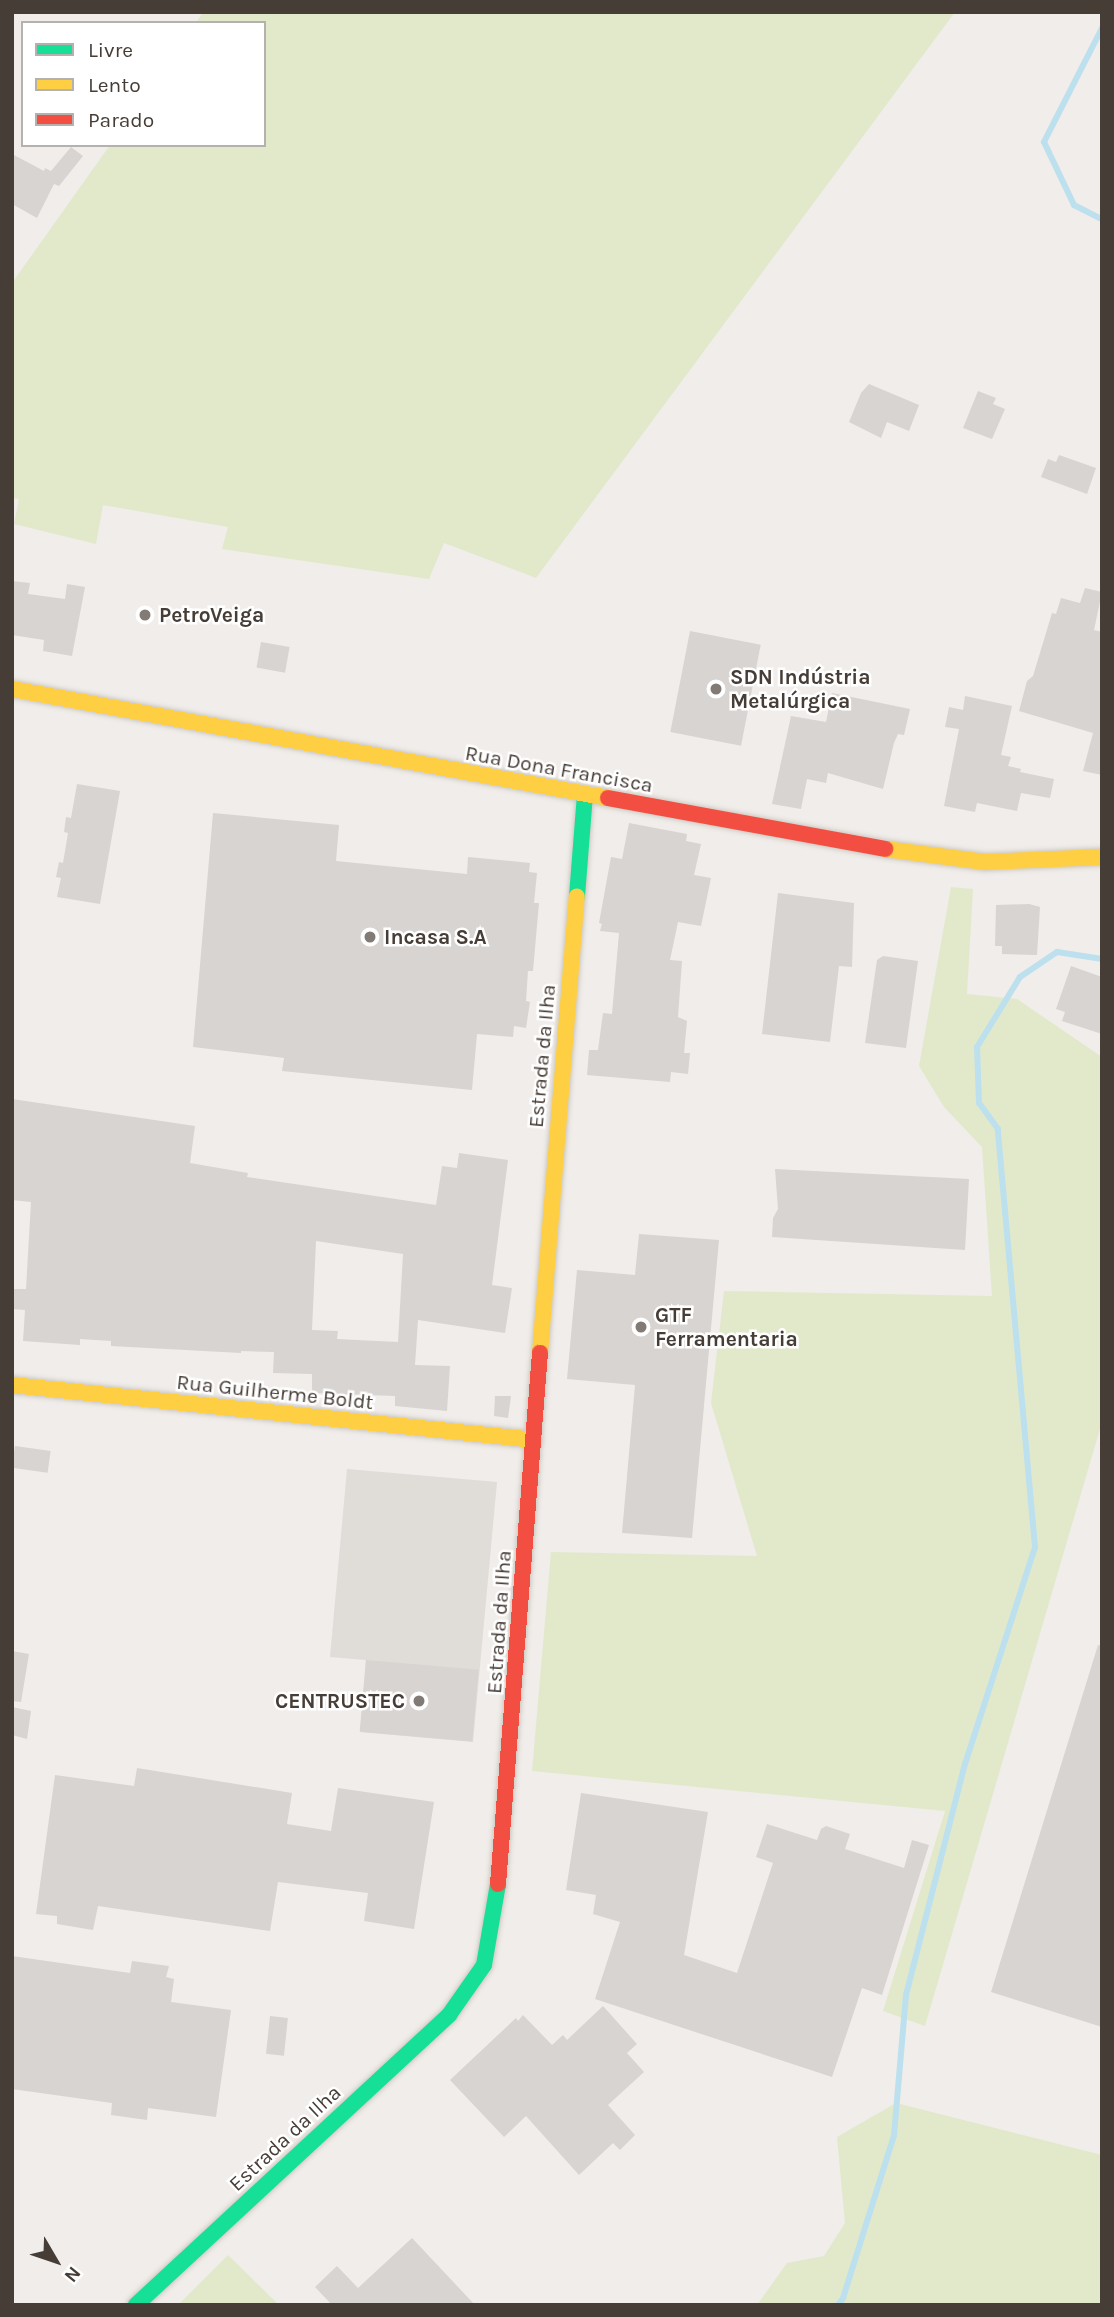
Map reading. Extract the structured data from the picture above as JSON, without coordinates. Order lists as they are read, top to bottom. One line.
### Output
{"streets":{"street":["Rua Dona Francisca","Estrada da Ilha","Rua Guilherme Boldt"]},"crossings":[["Rua Dona Francisca","Estrada da Ilha"],["Estrada da Ilha","Rua Guilherme Boldt"]],"places":["PetroVeiga","SDN Indústria Metalúrgica","Incasa S.A","GTF Ferramentaria","CENTRUSTEC"],"legend":["Livre","Lento","Parado"],"north":"bottom right"}
